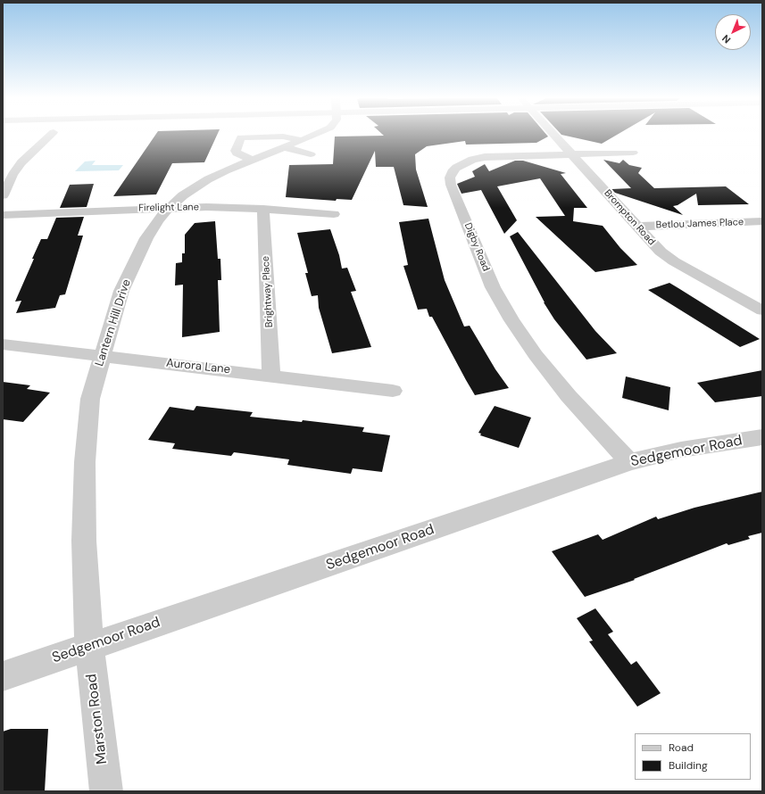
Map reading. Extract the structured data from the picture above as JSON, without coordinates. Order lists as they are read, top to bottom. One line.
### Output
{"streets":{"street":["Firelight Lane","Brompton Road","Betlou James Place","Digby Road","Brightway Place","Lantern Hill Drive","Aurora Lane","Sedgemoor Road","Marston Road"]},"crossings":[["Firelight Lane","Brightway Place"],["Firelight Lane","Lantern Hill Drive"],["Brompton Road","Betlou James Place"],["Brompton Road","Digby Road"],["Digby Road","Sedgemoor Road"],["Brightway Place","Aurora Lane"],["Lantern Hill Drive","Aurora Lane"],["Lantern Hill Drive","Sedgemoor Road"],["Lantern Hill Drive","Marston Road"],["Sedgemoor Road","Marston Road"]],"legend":["Road","Building"],"north":"bottom left"}
